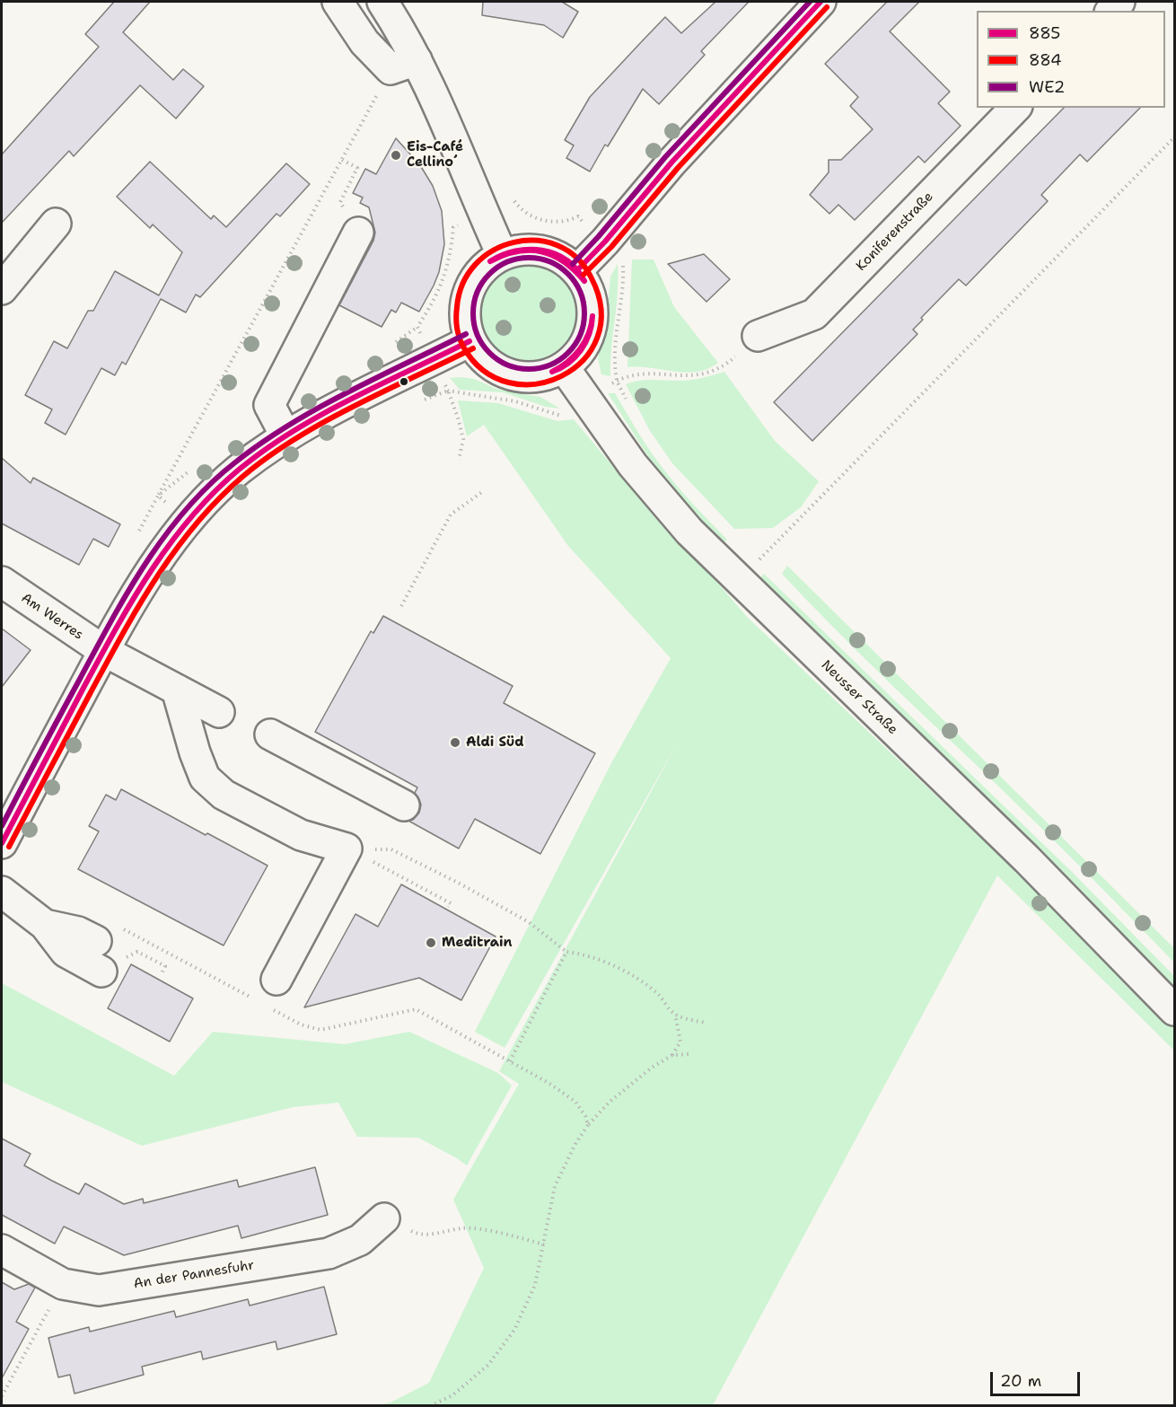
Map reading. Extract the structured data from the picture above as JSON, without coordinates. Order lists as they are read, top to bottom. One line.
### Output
{"streets":{"street":["Koniferenstraße","Am Werres","Neusser Straße","An der Pannesfuhr"]},"places":["Eis-Café Cellino´","Aldi Süd","Meditrain"],"lines":["transit line 885","transit line WE2","transit line 884"],"legend":["885","884","WE2"],"scale_bar":"20 m"}
